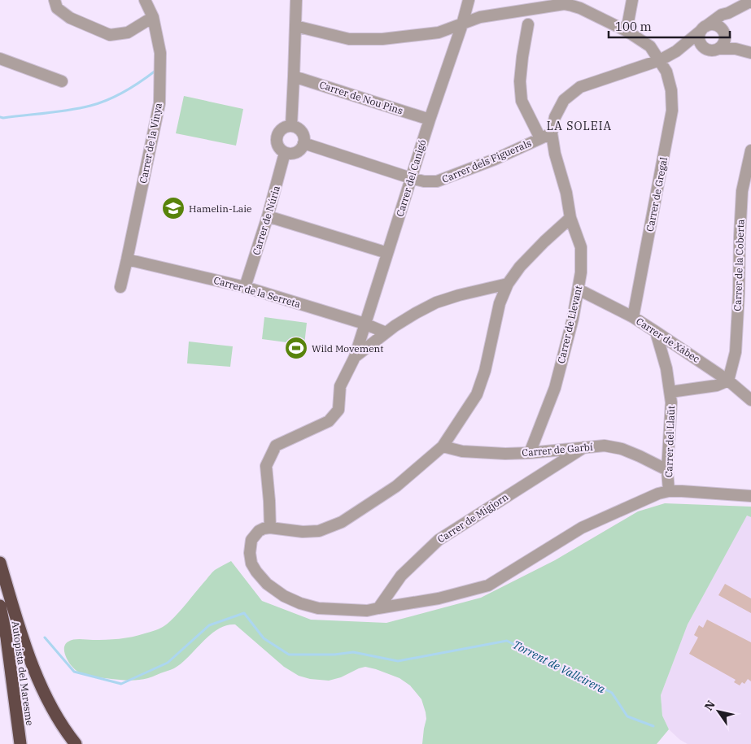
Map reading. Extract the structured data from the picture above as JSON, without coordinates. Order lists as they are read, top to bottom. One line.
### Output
{"streets":{"highway":["Autopista del Maresme"],"street":["Carrer de Nou Pins","Carrer de la Vinya","Carrer dels Figuerals","Carrer del Canigó","Carrer de Gregal","Carrer de Núria","Carrer de la Coberta","Carrer de la Serreta","Carrer de Llevant","Carrer de Xàbec","Carrer del Llaüt","Carrer de Garbí","Carrer de Migjorn"]},"crossings":[["Carrer de Nou Pins","Carrer del Canigó"],["Carrer de la Vinya","Carrer de la Serreta"],["Carrer dels Figuerals","Carrer del Canigó"],["Carrer dels Figuerals","Carrer de Núria"],["Carrer dels Figuerals","Carrer de Llevant"],["Carrer del Canigó","Carrer de Gregal"],["Carrer del Canigó","Carrer de la Serreta"],["Carrer de Gregal","Carrer de Llevant"],["Carrer de Gregal","Carrer de Xàbec"],["Carrer de Núria","Carrer de la Serreta"],["Carrer de la Coberta","Carrer de Xàbec"],["Carrer de la Coberta","Carrer del Llaüt"],["Carrer de Llevant","Carrer de Xàbec"],["Carrer de Llevant","Carrer de Garbí"],["Carrer de Xàbec","Carrer del Llaüt"],["Carrer del Llaüt","Carrer de Garbí"],["Carrer de Garbí","Carrer de Migjorn"]],"districts":["LA SOLEIA"],"water":["Torrent de Vallcirera"],"places":{"school or university":["Hamelin-Laie"],"sports":["Wild Movement"]},"scale_bar":"100 m","north":"top left"}
